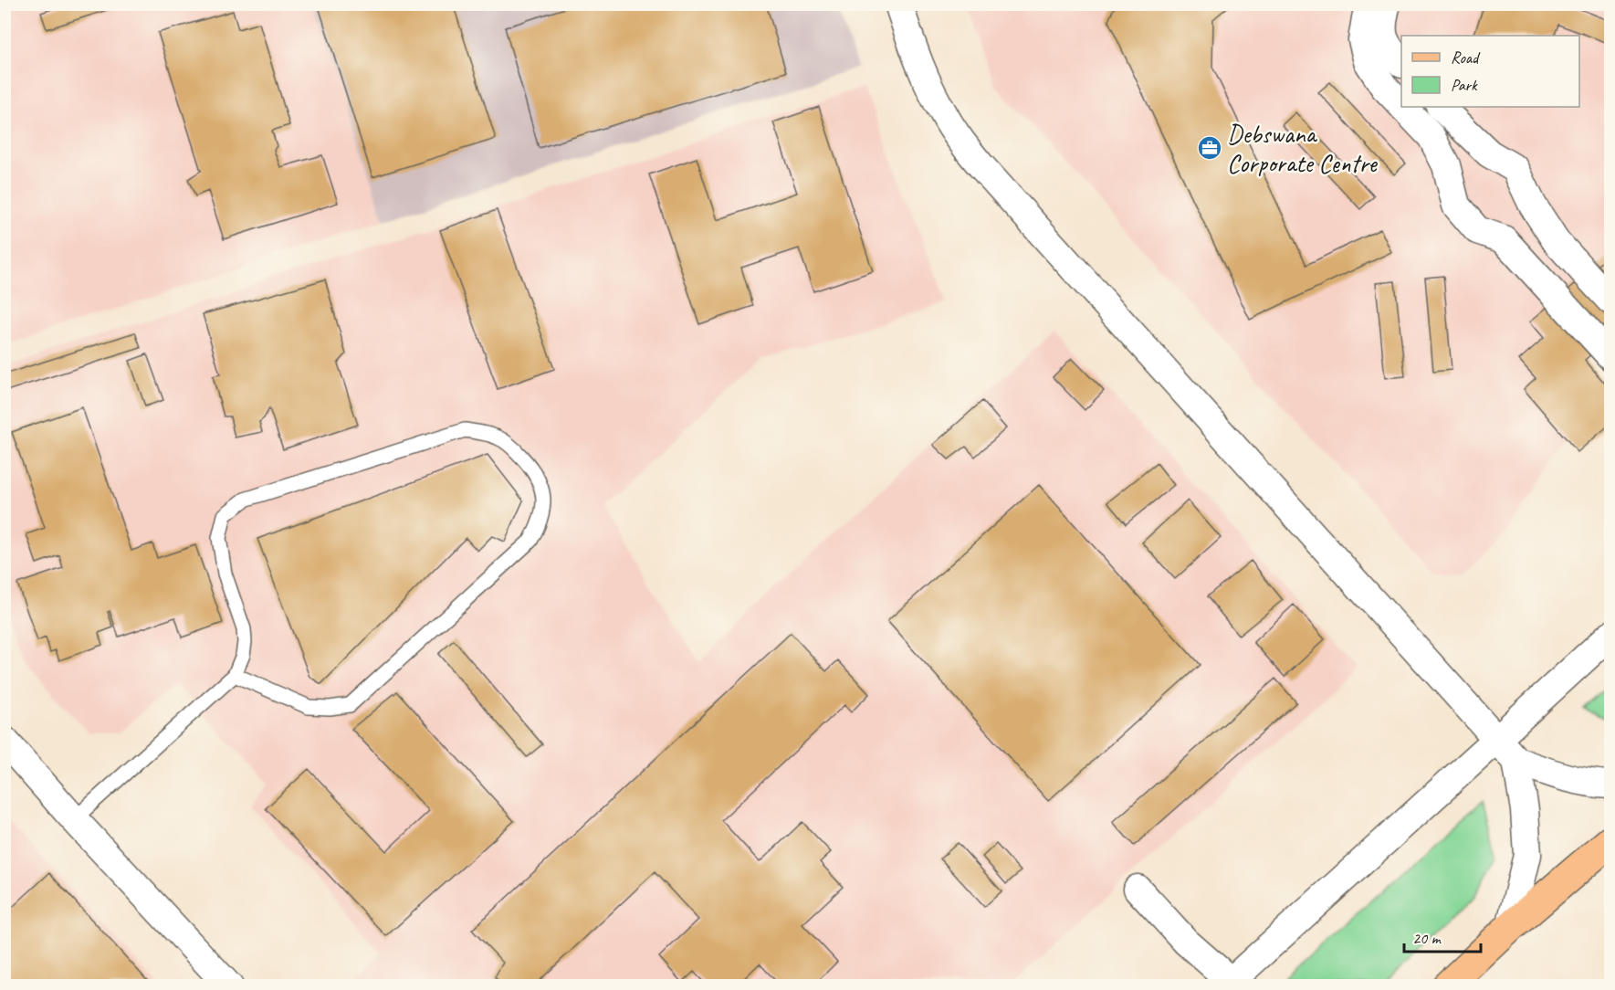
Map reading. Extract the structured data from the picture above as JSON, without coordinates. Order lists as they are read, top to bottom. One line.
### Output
{"places":{"office":["Debswana Corporate Centre"]},"legend":["Road","Park"],"scale_bar":"20 m"}
